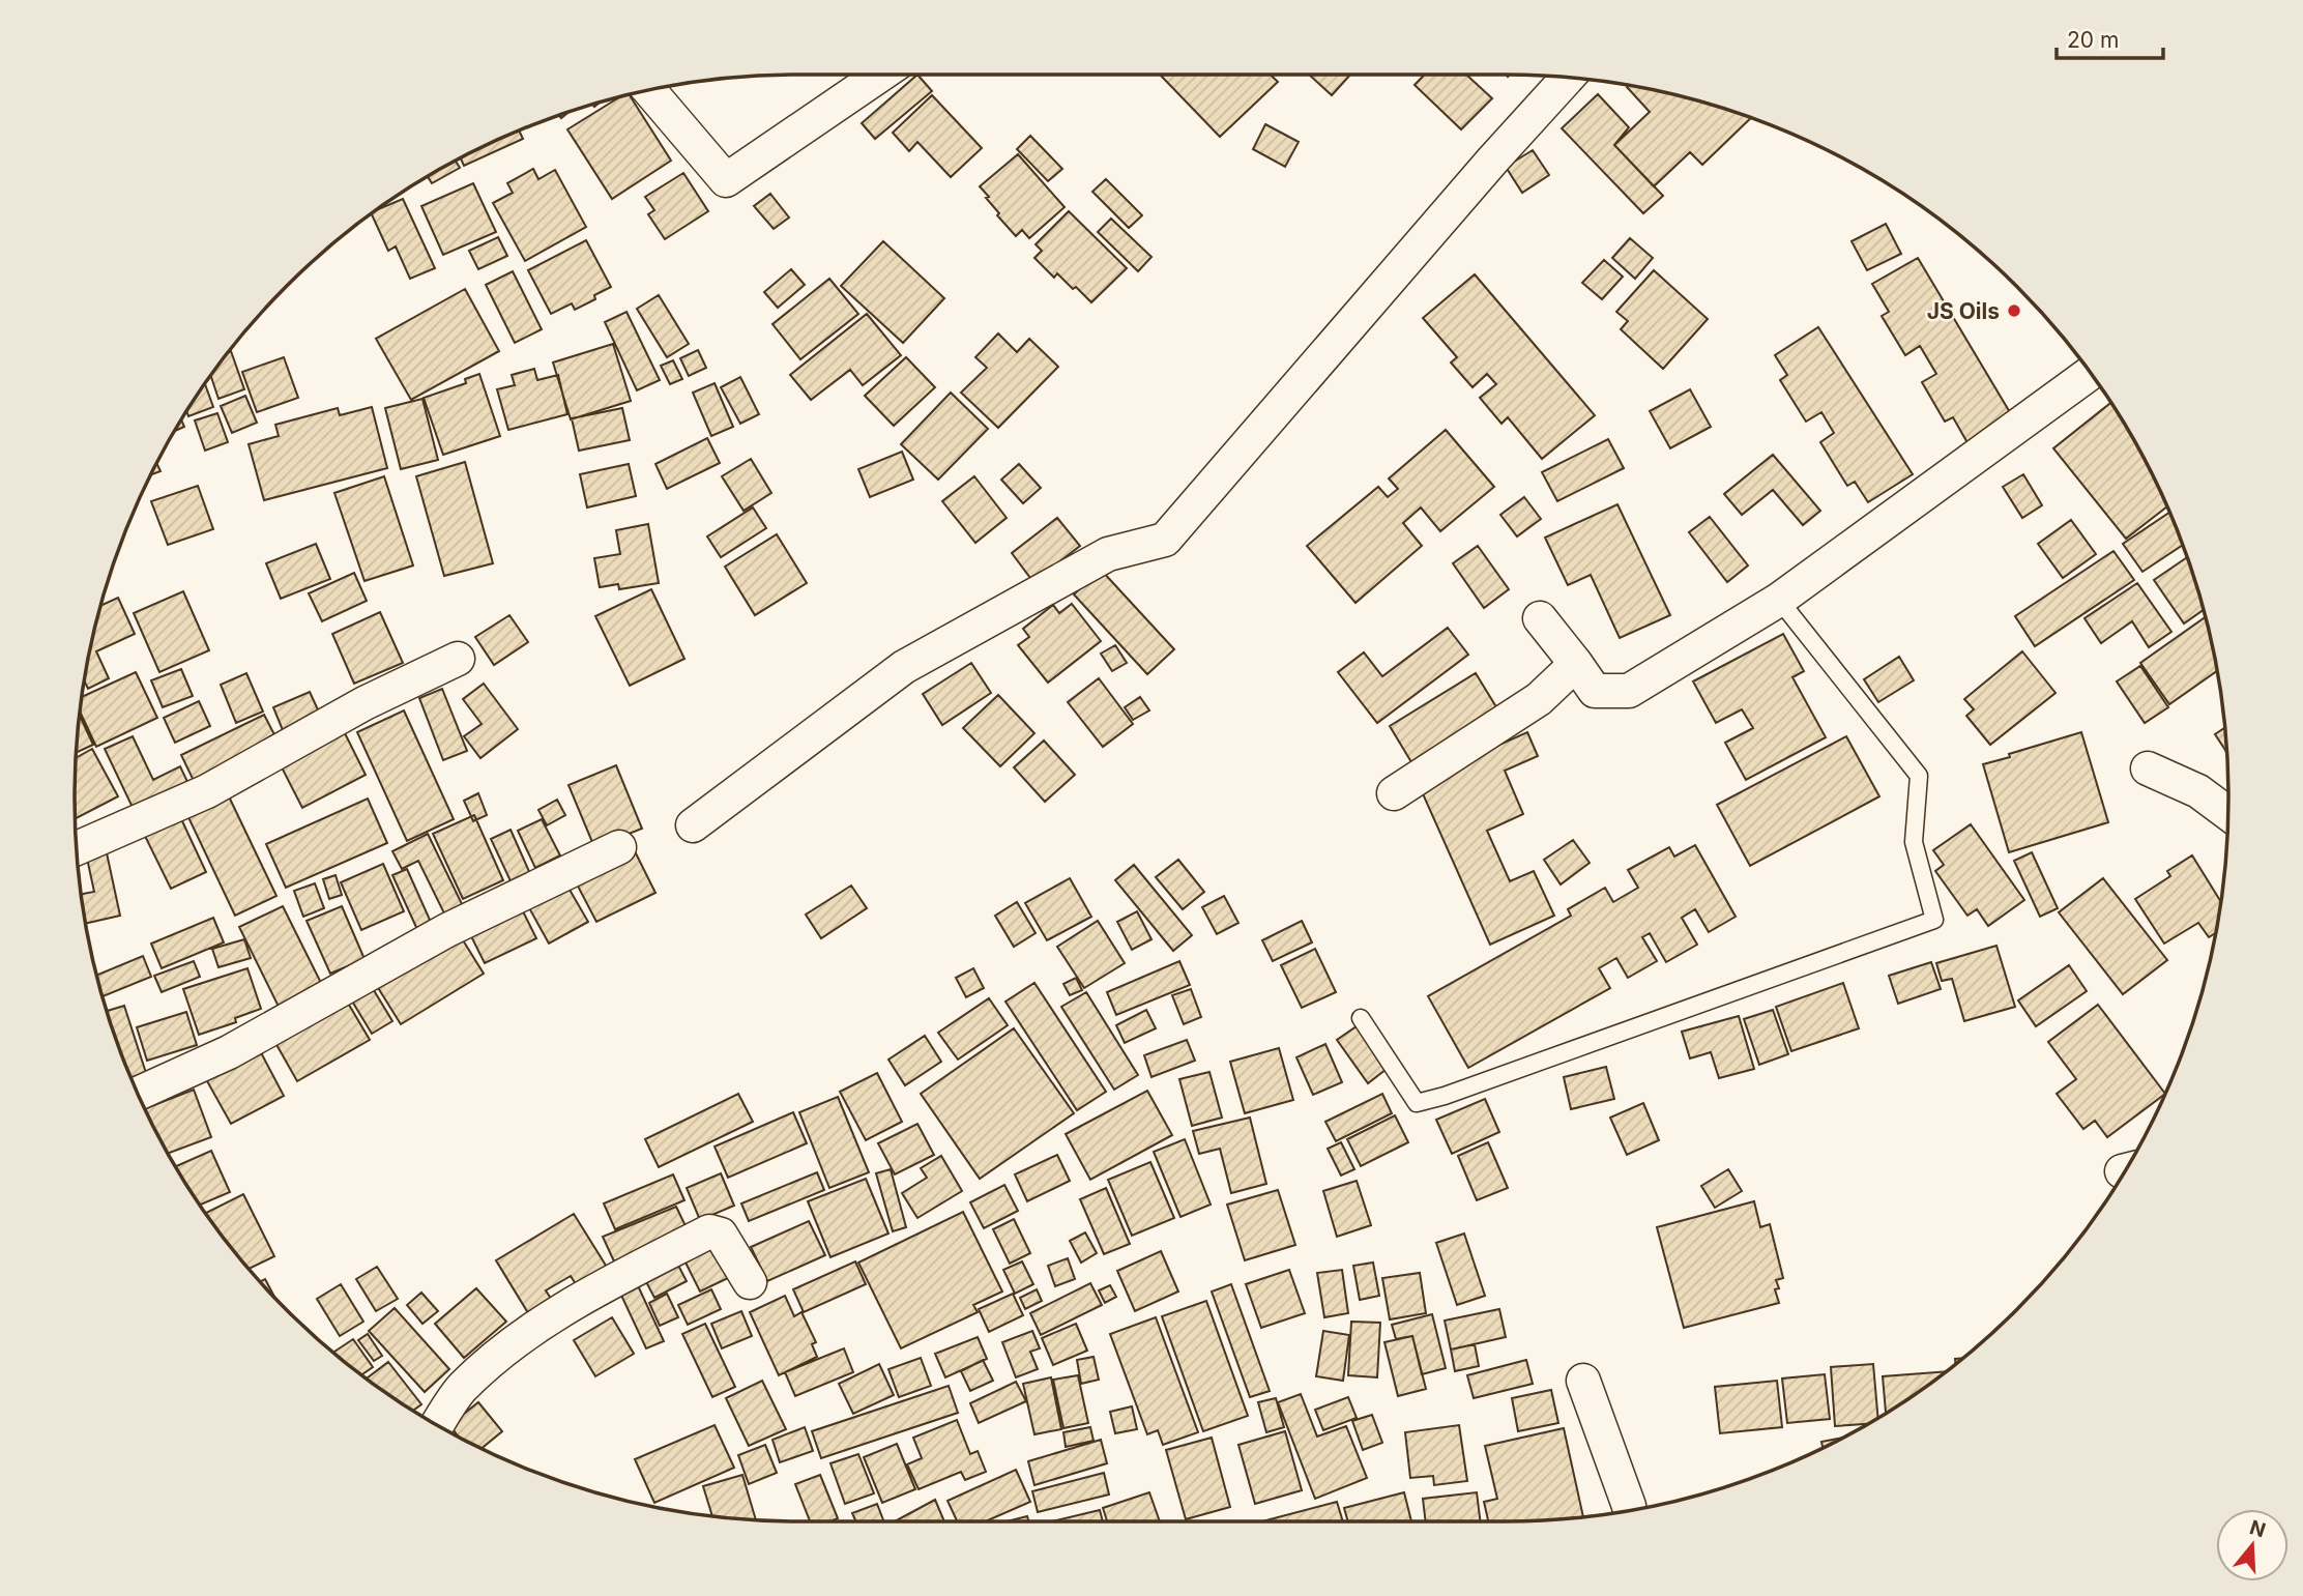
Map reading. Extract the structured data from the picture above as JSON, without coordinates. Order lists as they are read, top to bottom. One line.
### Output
{"places":["JS Oils"],"scale_bar":"20 m","north":"top"}
